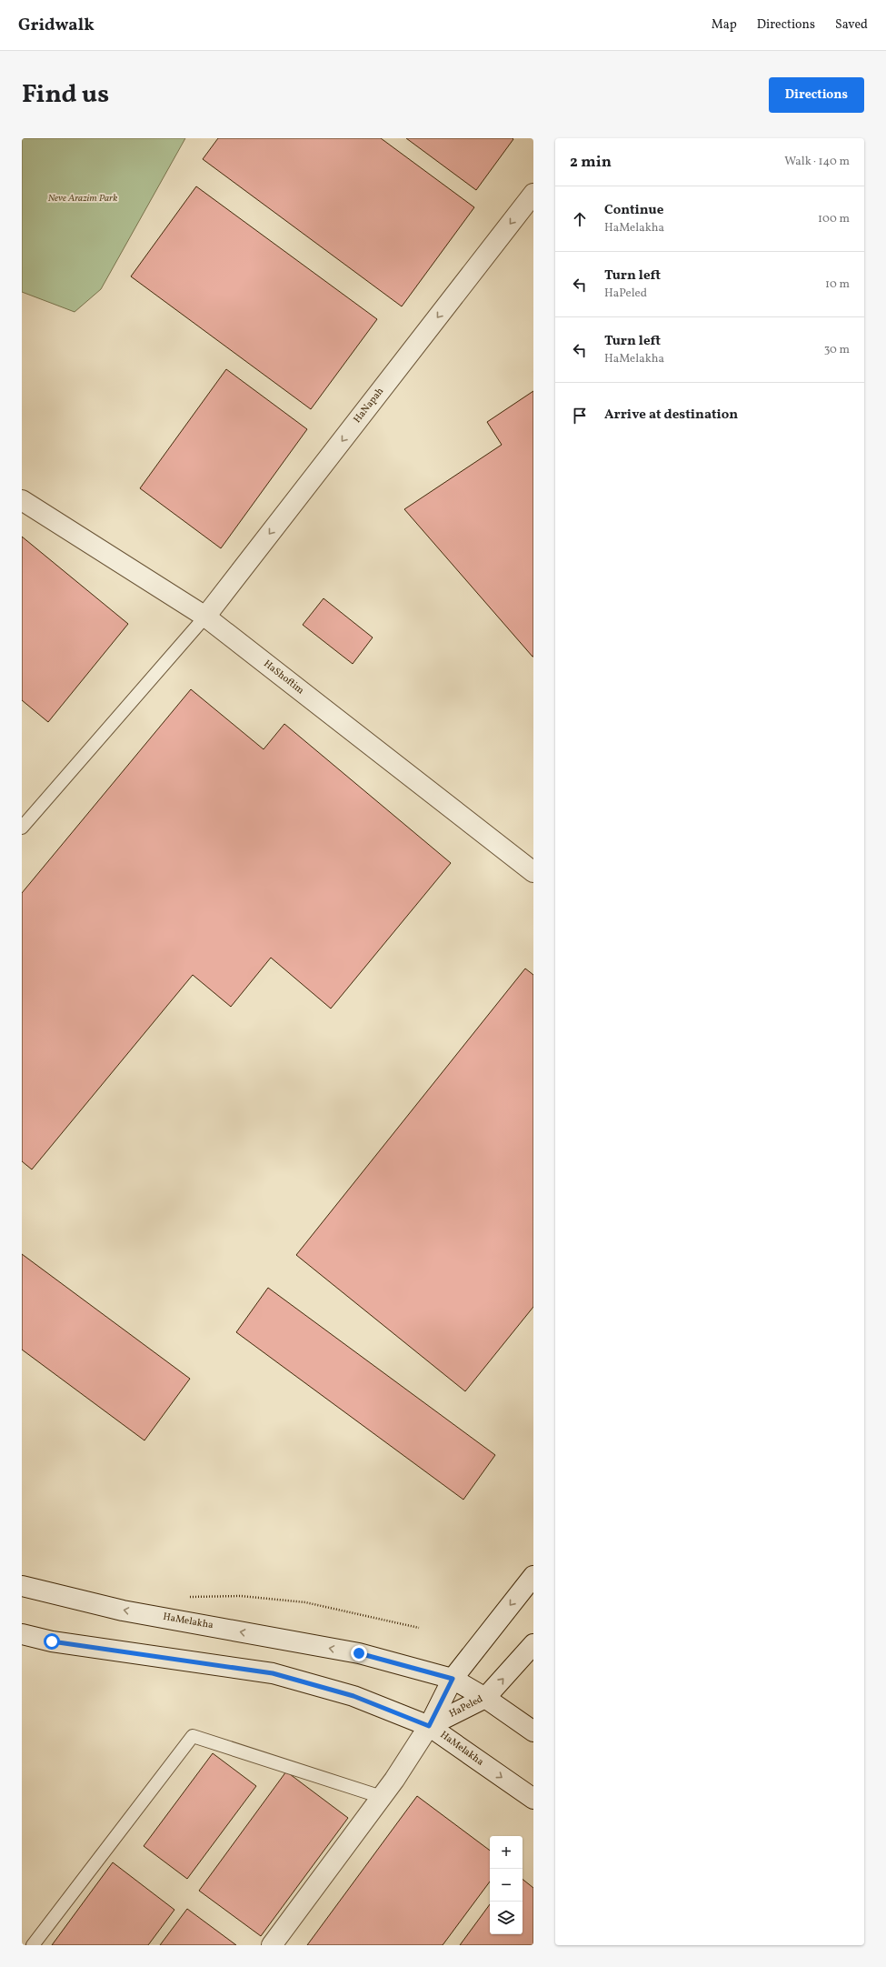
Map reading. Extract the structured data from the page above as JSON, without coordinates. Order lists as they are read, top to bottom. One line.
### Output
{"streets":{"street":["HaNapah","HaShoftim","HaMelakha","HaPeled"]},"crossings":[["HaNapah","HaShoftim"],["HaMelakha","HaPeled"]],"one_way":["HaNapah"],"parks":["Neve Arazim Park"],"page":{"header":"Gridwalk","nav":["Map","Directions","Saved"],"title":"Find us","buttons":"Directions","heading":["2 min","Walk · 140 m"],"list":[["Continue","HaMelakha","100 m"],["Turn left","HaPeled","10 m"],["Turn left","HaMelakha","30 m"],"Arrive at destination"],"map_buttons":["+","−"]}}
